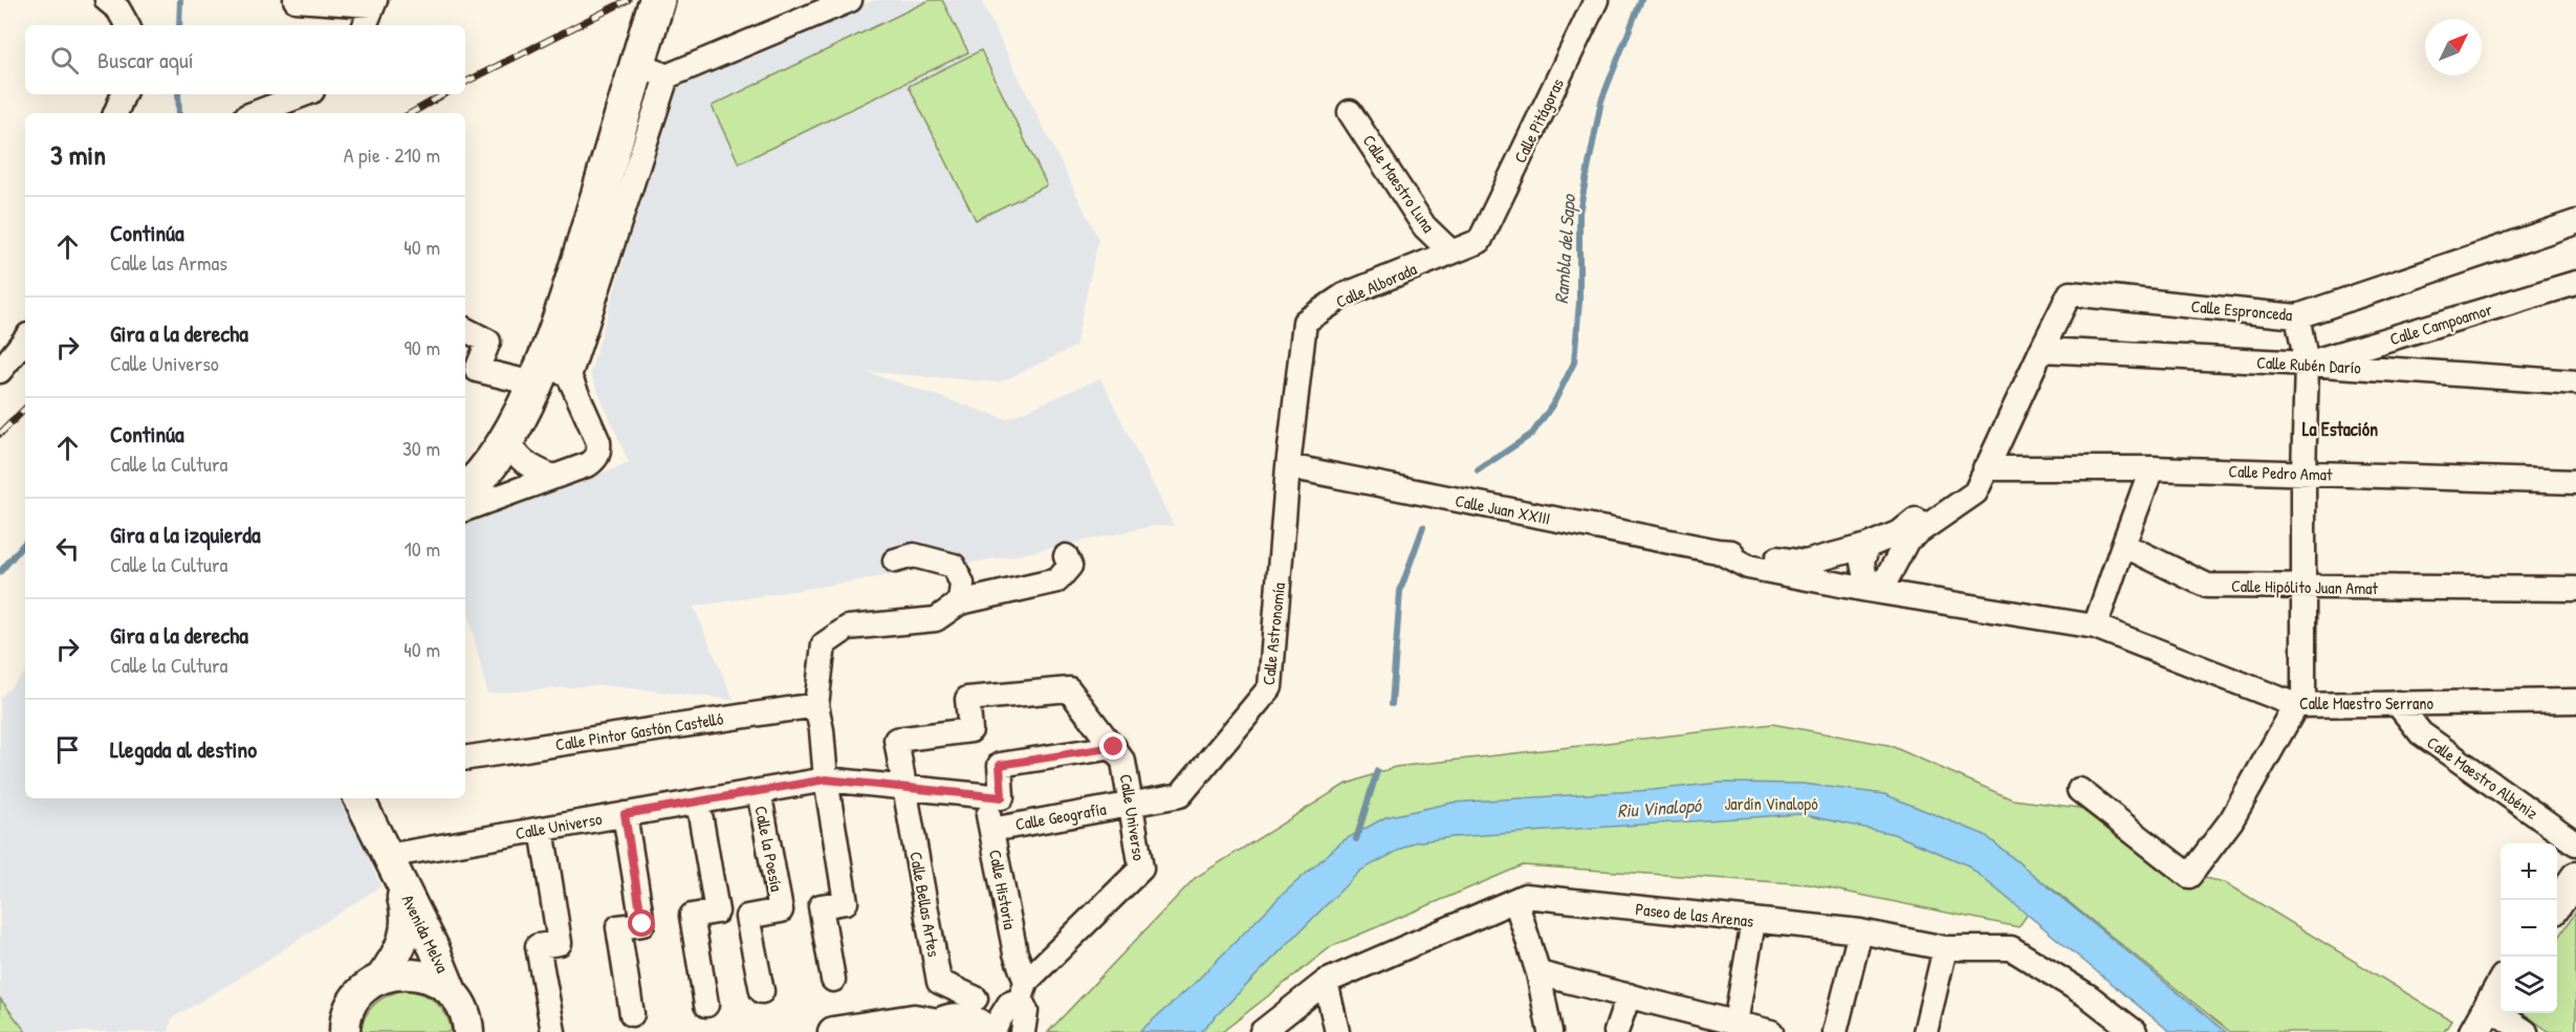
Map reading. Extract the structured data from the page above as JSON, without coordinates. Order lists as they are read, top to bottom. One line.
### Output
{"streets":{"street":["Calle Pitágoras","Calle Maestro Luna","Calle Alborada","Calle Espronceda","Calle Campoamor","Calle Rubén Darío","Calle Pedro Amat","Calle Juan XXIII","Calle Hipólito Juan Amat","Calle Astronomía","Calle Maestro Serrano","Calle Pintor Gastón Castelló","Calle Maestro Albéniz","Calle Geografía","Calle Universo","Calle la Poesía","Calle Historia","Calle Bellas Artes","Paseo de las Arenas","Avenida Melva"]},"crossings":[["Calle Pitágoras","Calle Alborada"],["Calle Maestro Luna","Calle Alborada"],["Calle Alborada","Calle Juan XXIII"],["Calle Alborada","Calle Astronomía"],["Calle Espronceda","Calle Rubén Darío"],["Calle Campoamor","Calle Rubén Darío"],["Calle Juan XXIII","Calle Astronomía"],["Calle Juan XXIII","Calle Maestro Serrano"],["Calle Astronomía","Calle Geografía"],["Calle Astronomía","Calle Universo"],["Calle Maestro Serrano","Calle Maestro Albéniz"],["Calle Geografía","Calle Universo"],["Calle Geografía","Calle Historia"],["Calle Universo","Calle la Poesía"],["Calle Universo","Calle Historia"],["Calle Universo","Calle Bellas Artes"],["Calle Universo","Avenida Melva"]],"districts":["La Estación"],"water":["Rambla del Sapo","Riu Vinalopó"],"parks":["Jardín Vinalopó"],"north":"top right","page":{"search":"Buscar aquí","heading":["3 min","A pie · 210 m"],"list":[["Continúa","Calle las Armas","40 m"],["Gira a la derecha","Calle Universo","90 m"],["Continúa","Calle la Cultura","30 m"],["Gira a la izquierda","Calle la Cultura","10 m"],["Gira a la derecha","Calle la Cultura","40 m"],"Llegada al destino"],"map_buttons":["+","−"]}}
